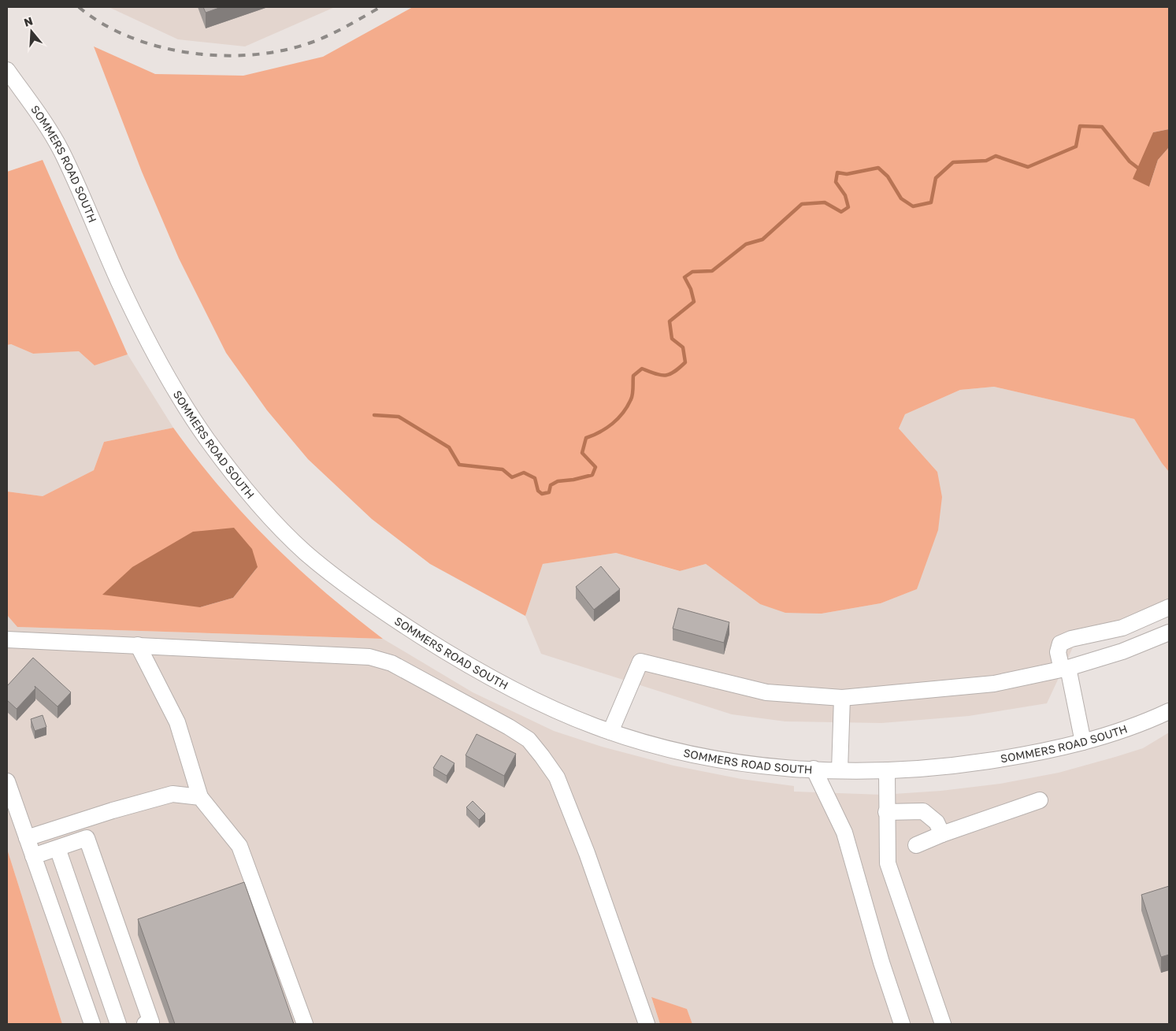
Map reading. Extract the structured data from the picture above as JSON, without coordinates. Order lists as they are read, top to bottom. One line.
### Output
{"streets":{"street":["SOMMERS ROAD SOUTH"]},"north":"top"}
